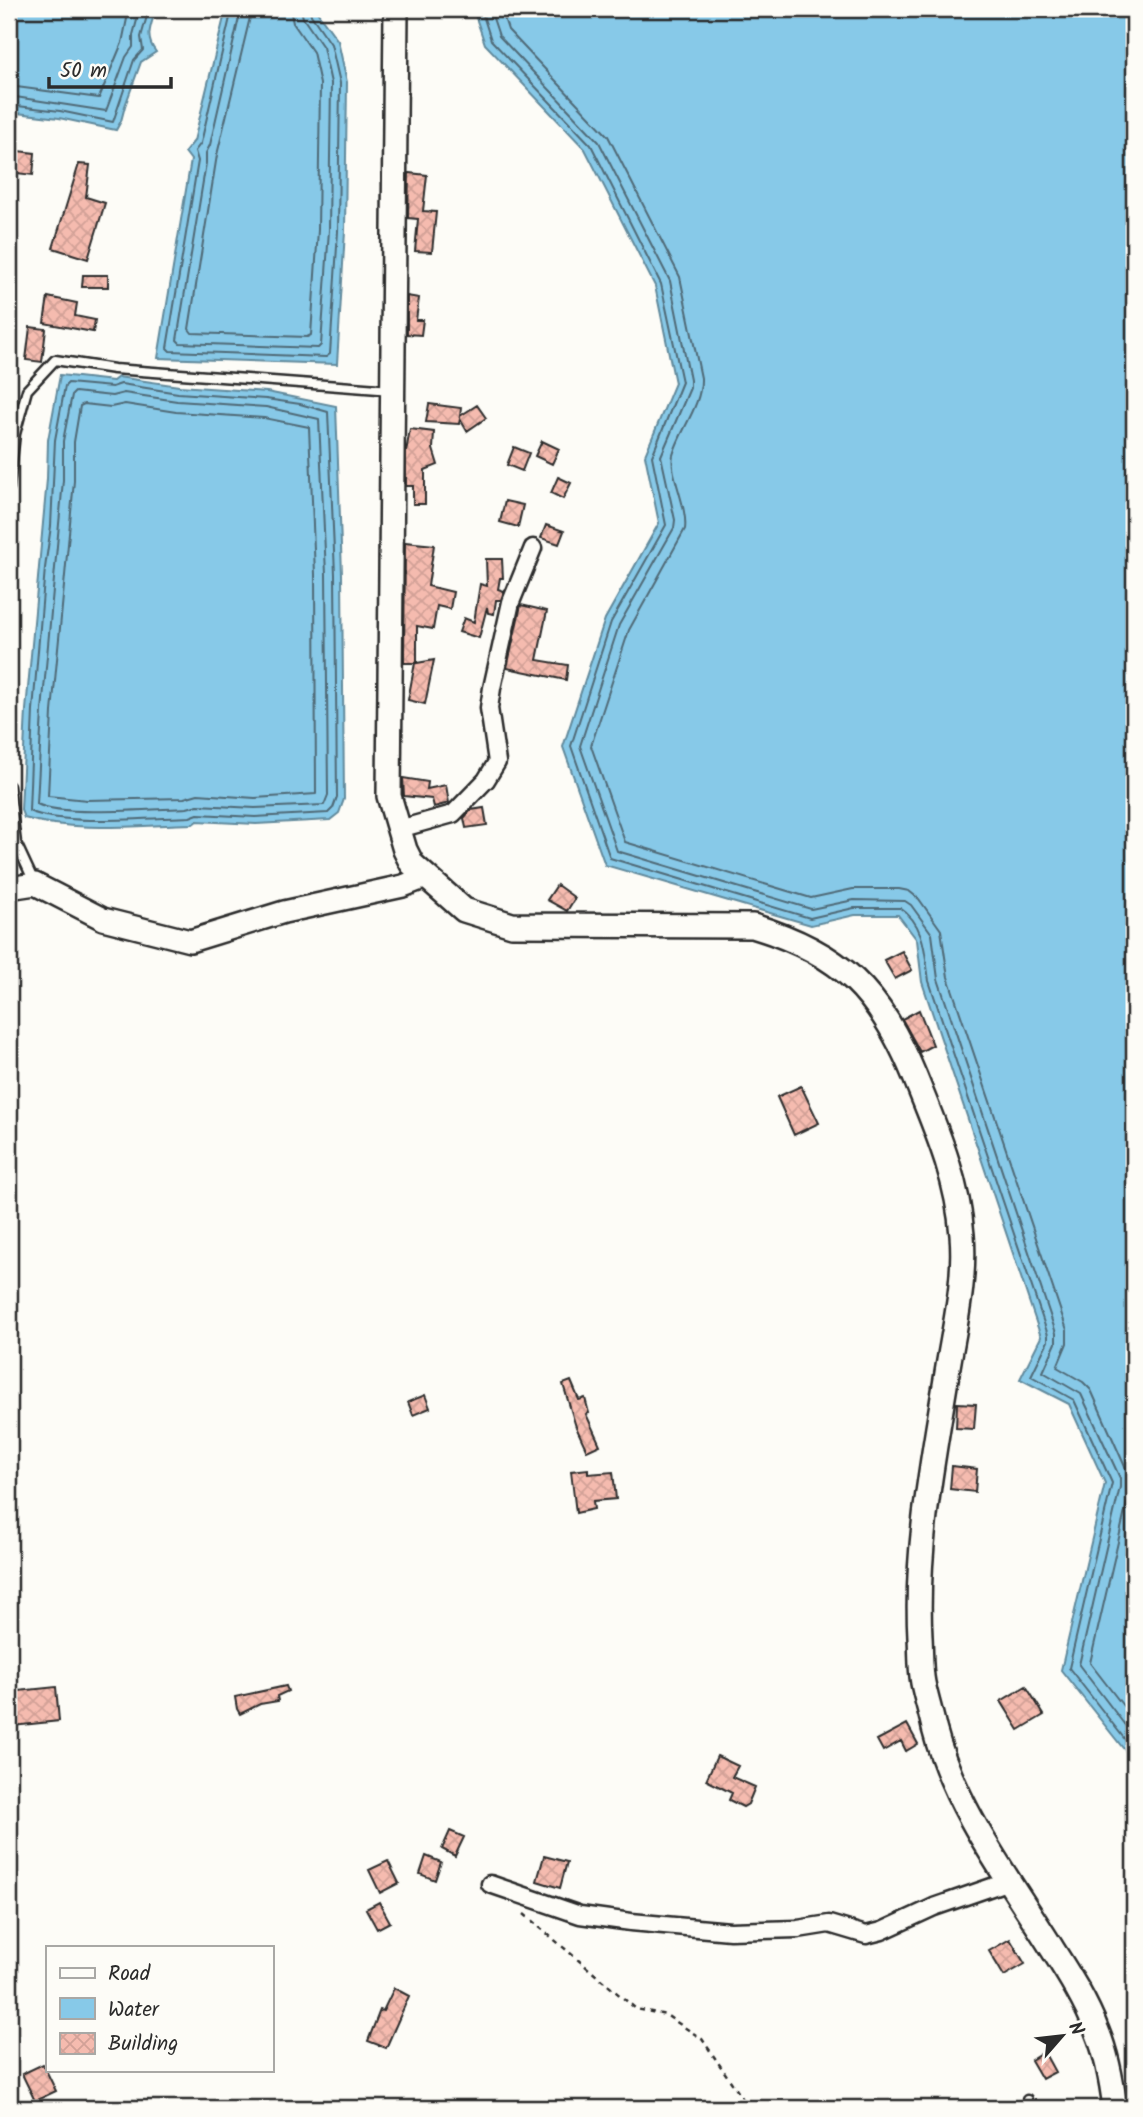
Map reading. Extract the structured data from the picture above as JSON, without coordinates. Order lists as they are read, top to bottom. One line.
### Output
{"legend":["Road","Water","Building"],"scale_bar":"50 m","north":"top right"}
